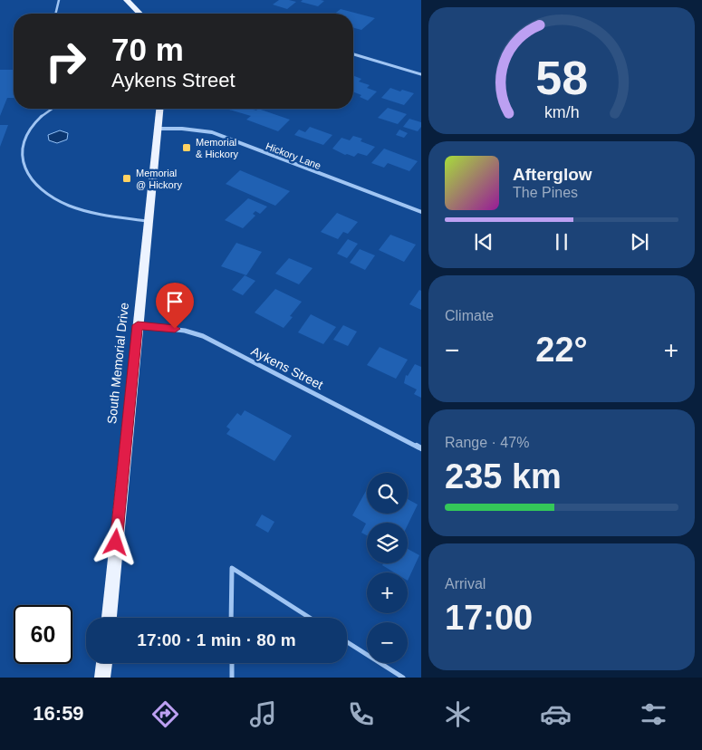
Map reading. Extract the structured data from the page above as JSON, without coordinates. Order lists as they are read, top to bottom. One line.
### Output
{"streets":{"main road":["South Memorial Drive"],"street":["Hickory Lane","Aykens Street"]},"crossings":[["Hickory Lane","South Memorial Drive"],["South Memorial Drive","Aykens Street"]],"places":{"transit":["Memorial & Hickory","Memorial @ Hickory"]},"page":{"turn":["70 m","Aykens Street"],"song":["Afterglow","The Pines"],"tile":["Climate",["Range · 47%","235 km"],["Arrival","17:00"]],"heat":["−","22°","+"],"map_buttons":["+","−"],"limit":"60","trip":"17:00 · 1 min · 80 m","tabs":"16:59","gauge":["58","km/h"]}}
